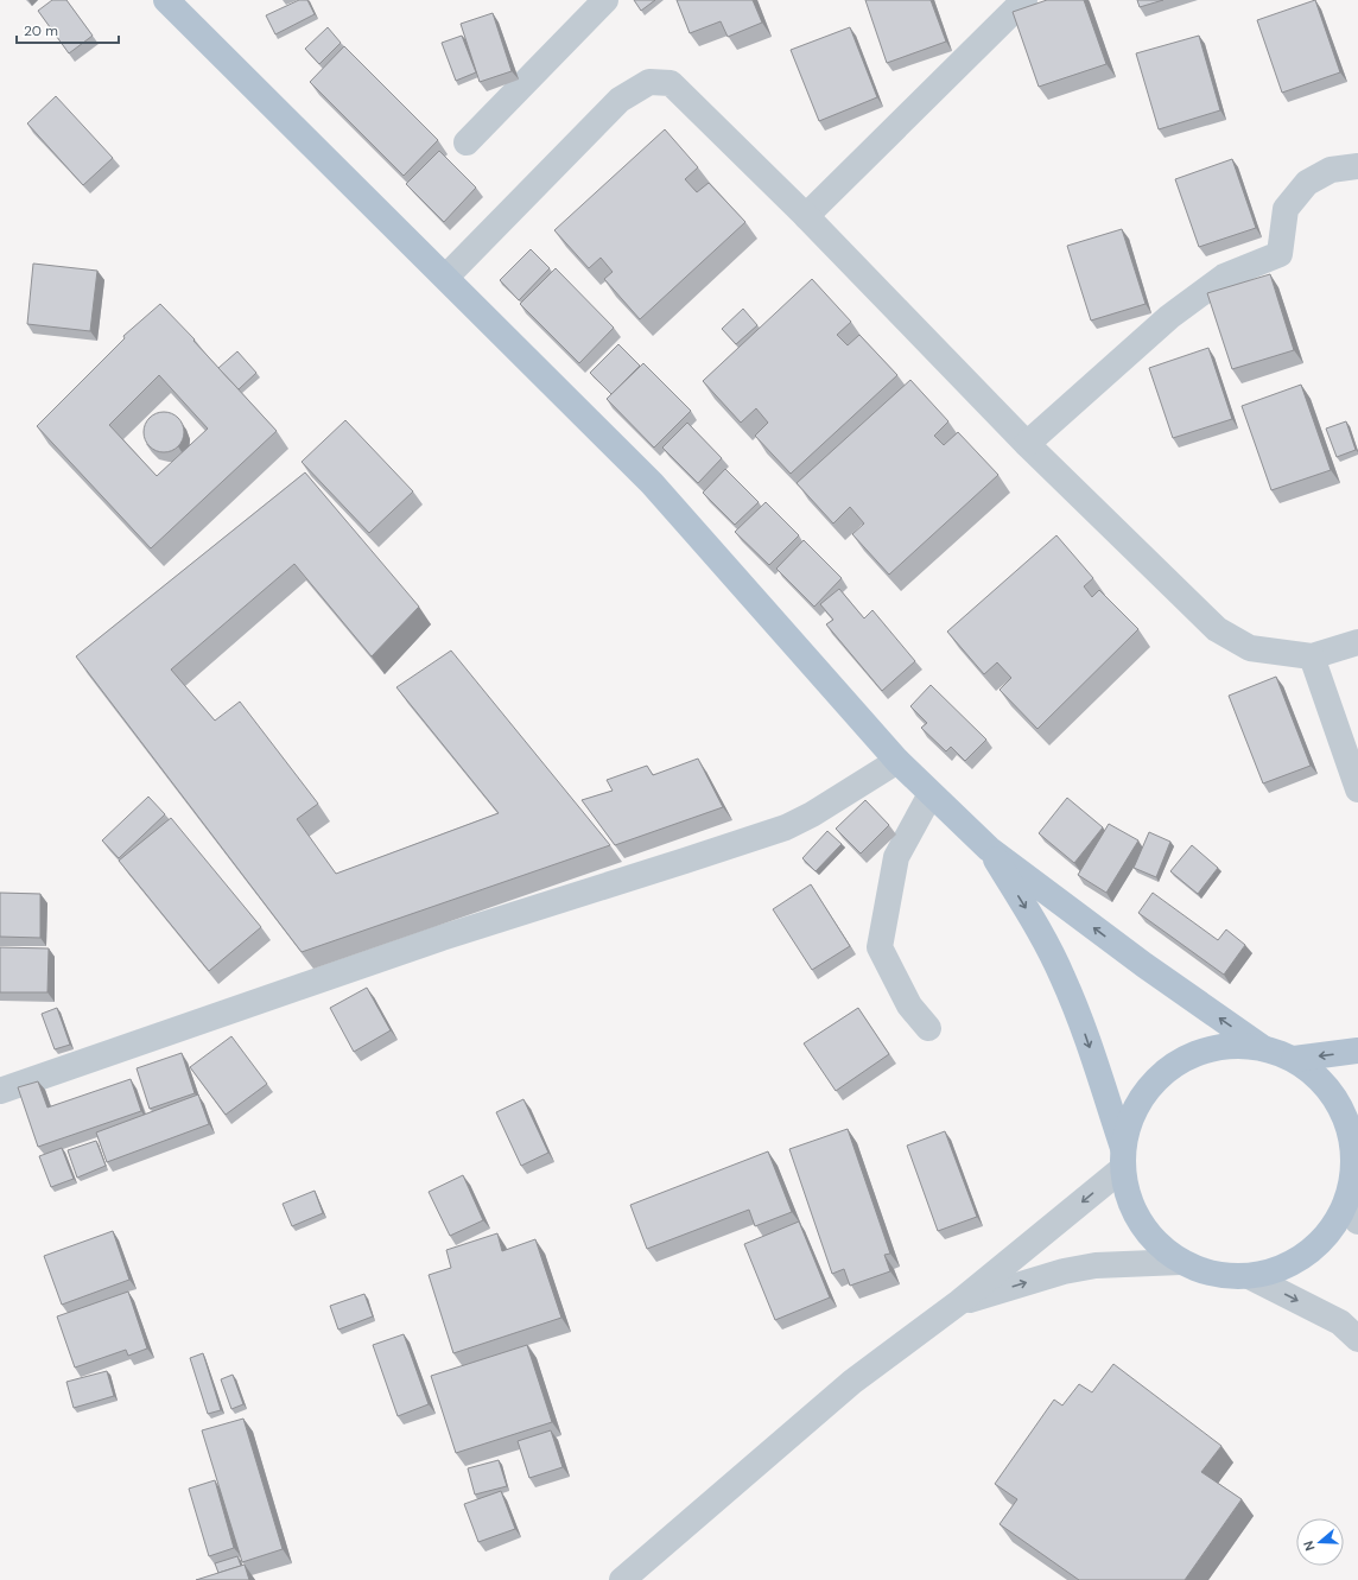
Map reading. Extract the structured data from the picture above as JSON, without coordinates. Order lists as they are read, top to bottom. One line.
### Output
{"scale_bar":"20 m","north":"left"}
